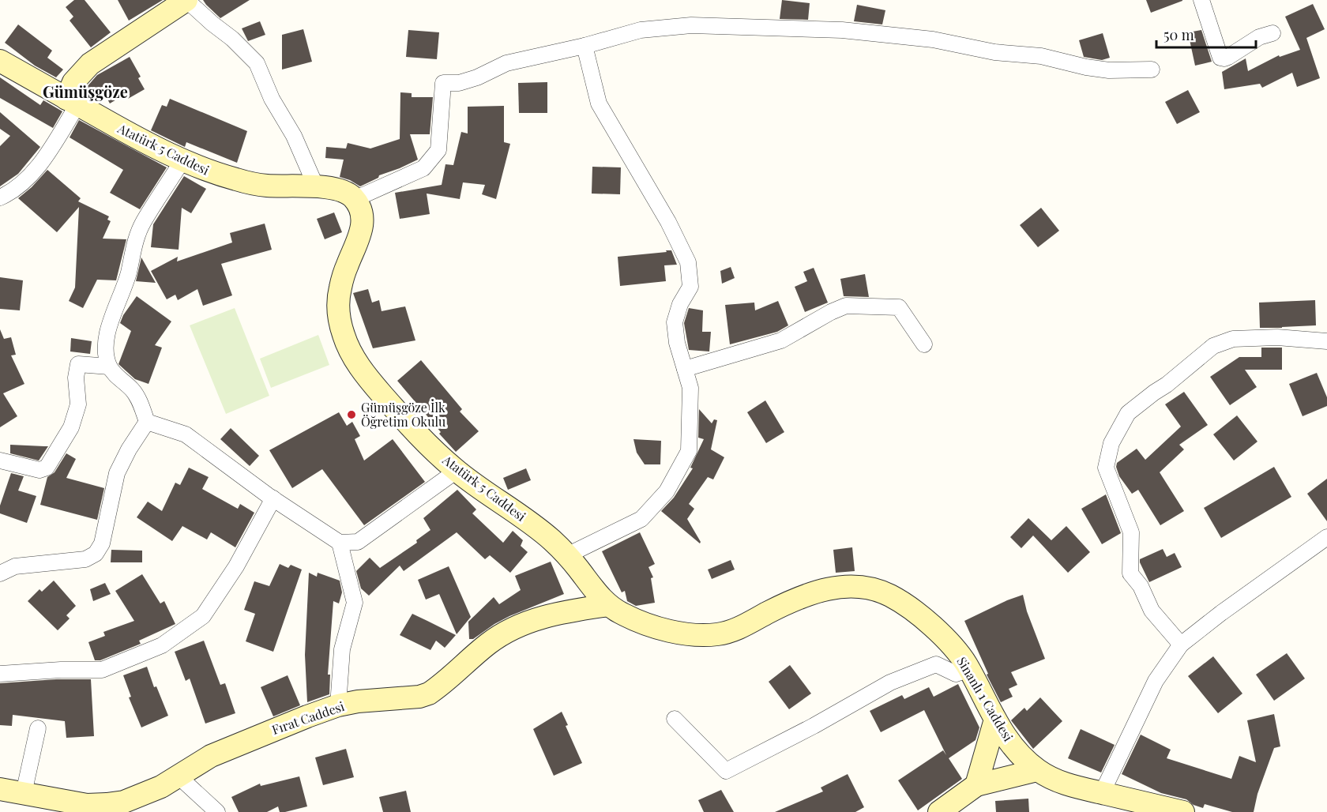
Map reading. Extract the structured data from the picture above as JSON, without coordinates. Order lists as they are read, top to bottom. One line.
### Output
{"streets":{"main road":["Atatürk 5 Caddesi","Sinanlı 1 Caddesi","Fırat Caddesi"]},"crossings":[["Atatürk 5 Caddesi","Sinanlı 1 Caddesi"],["Atatürk 5 Caddesi","Fırat Caddesi"],["Sinanlı 1 Caddesi","Fırat Caddesi"]],"districts":["Gümüşgöze"],"places":["Gümüşgöze İlk Öğretim Okulu"],"scale_bar":"50 m"}
